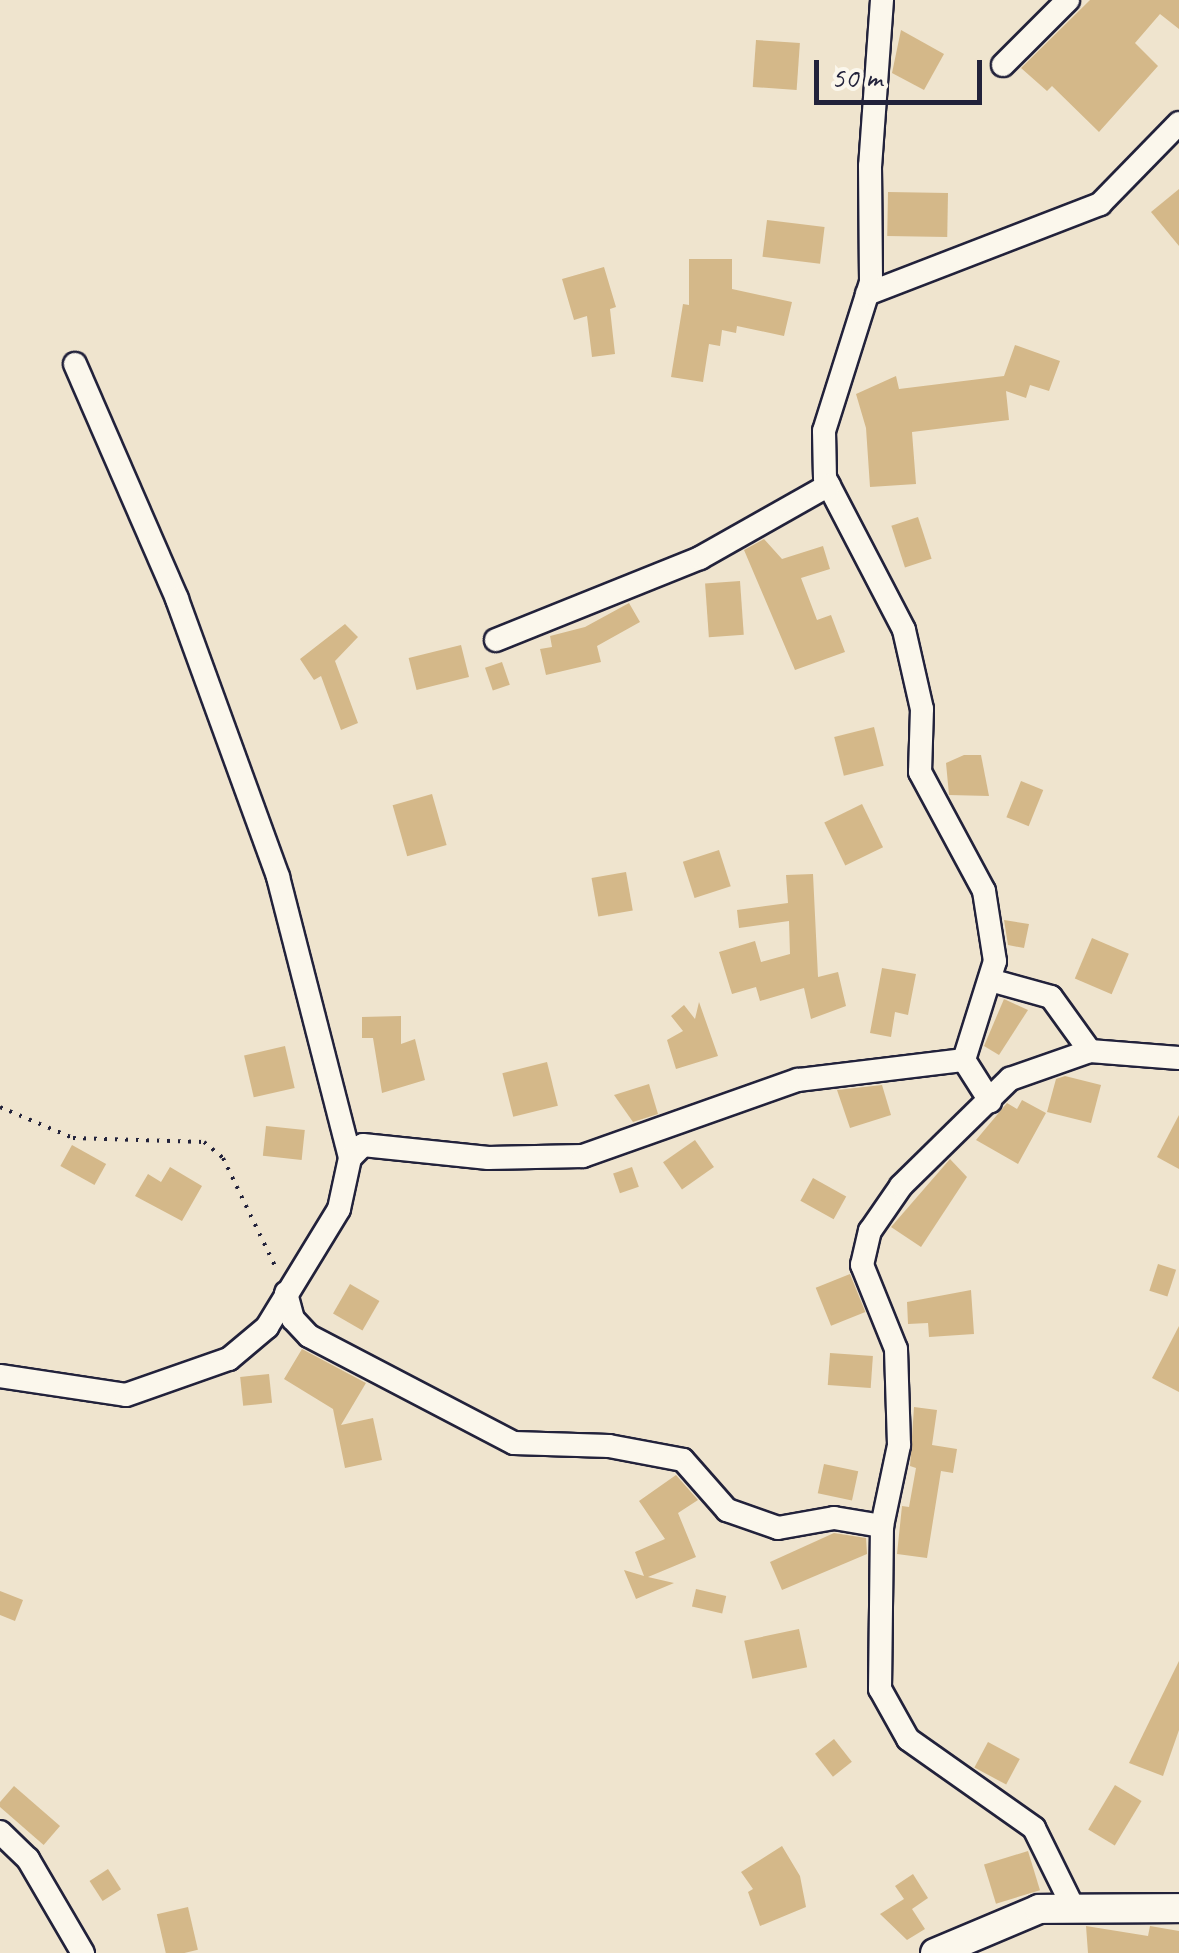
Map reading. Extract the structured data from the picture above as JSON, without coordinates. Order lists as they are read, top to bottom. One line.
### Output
{"scale_bar":"50 m"}
